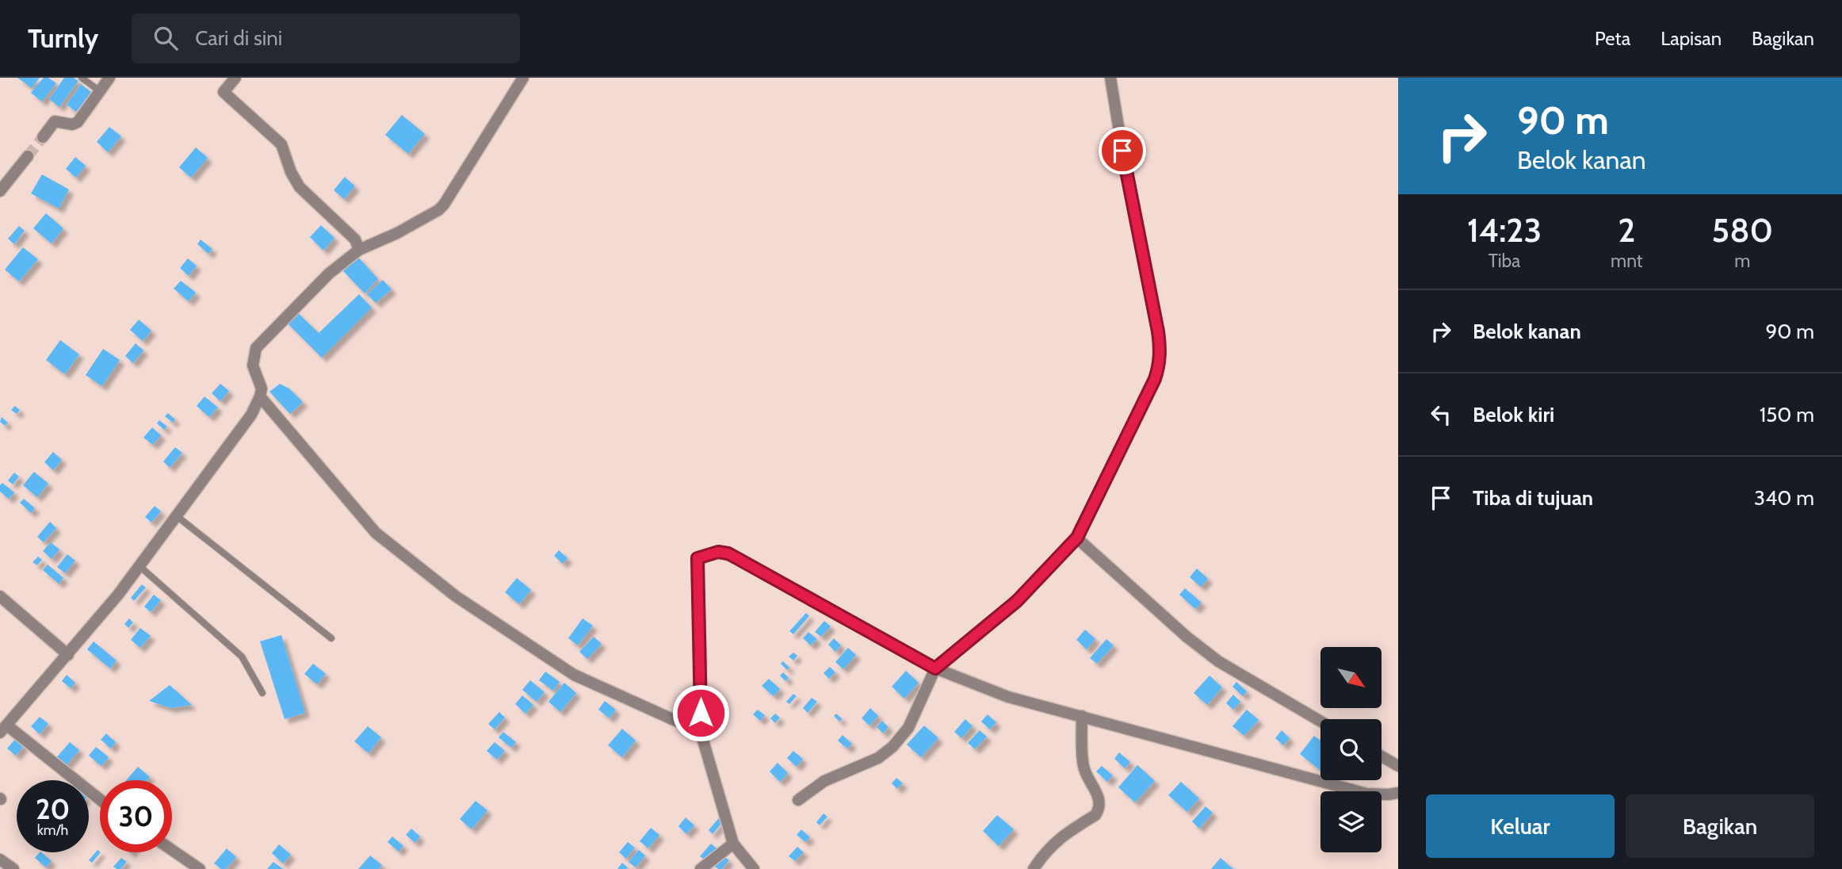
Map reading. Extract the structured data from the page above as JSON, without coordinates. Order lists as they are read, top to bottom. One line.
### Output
{"north":"bottom right","page":{"header":"Turnly","search":"Cari di sini","nav":["Peta","Lapisan","Bagikan"],"turn":["90 m","Belok kanan"],"eta":["14:23","Tiba","2","mnt","580","m"],"list":[{"name":"Belok kanan","value":"90 m"},{"name":"Belok kiri","value":"150 m"},{"name":"Tiba di tujuan","value":"340 m"}],"speed":"20 km/h","limit":"30","buttons":["Keluar","Bagikan"]}}
